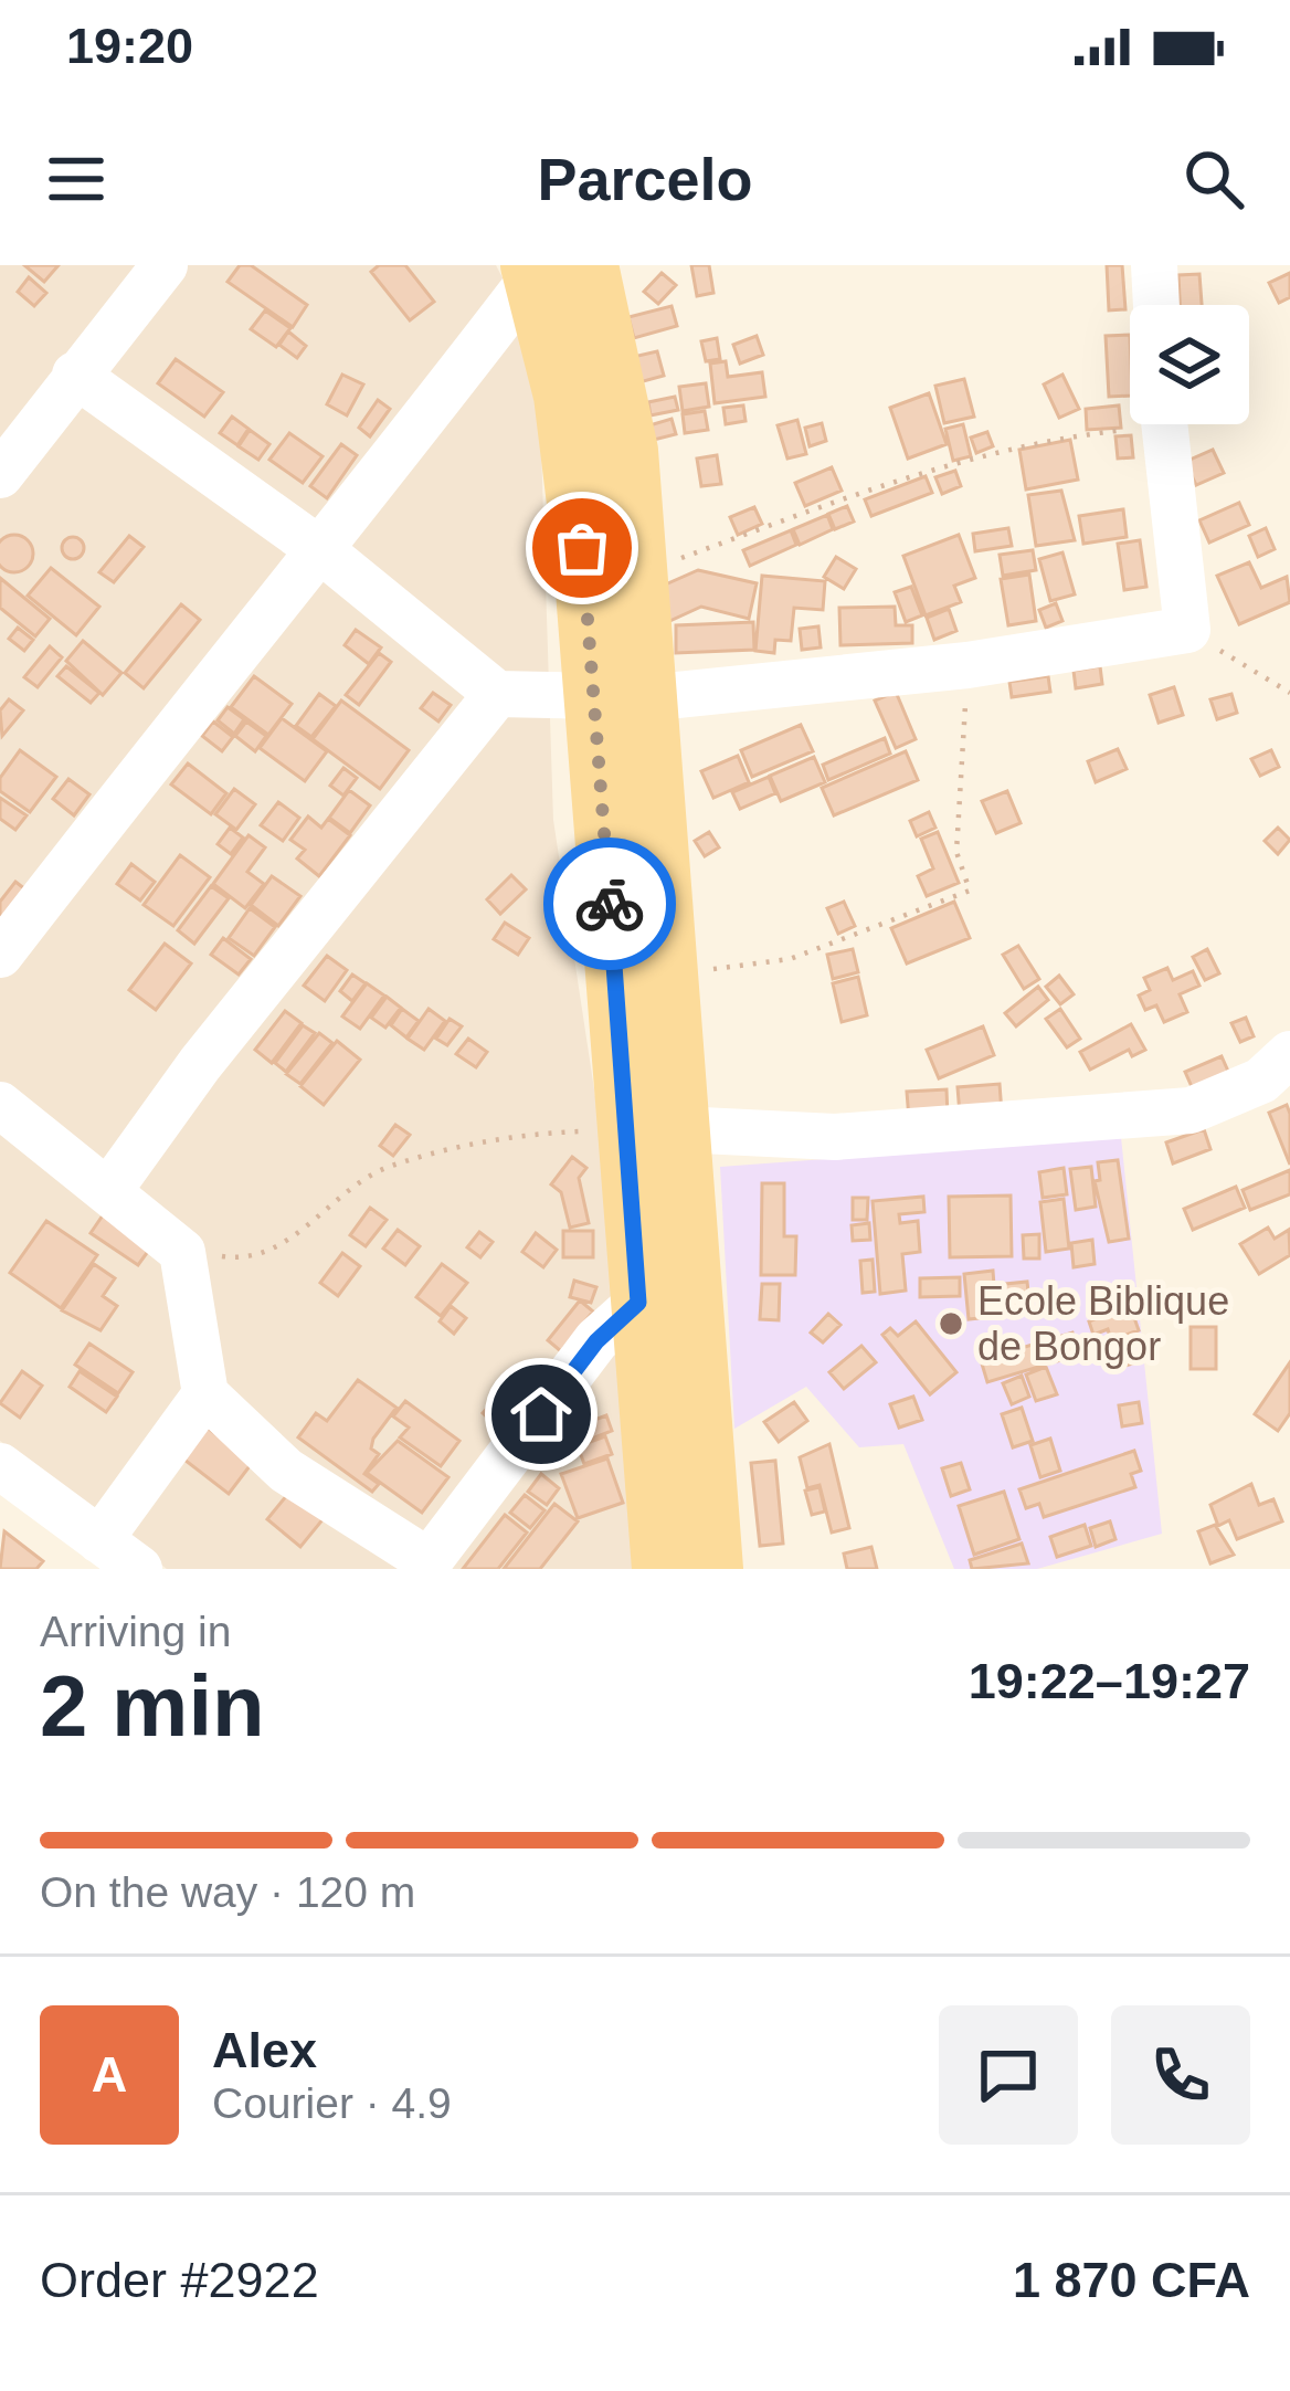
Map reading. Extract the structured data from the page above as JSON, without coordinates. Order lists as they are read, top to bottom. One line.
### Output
{"places":["Ecole Biblique de Bongor"],"page":{"status":"19:20","header":"Parcelo","heading":["2 min","Arriving in","19:22–19:27"],"panel":["Alex","Courier · 4.9","Order #2922","1 870 CFA"],"bar":"On the way · 120 m","round":"A"}}
